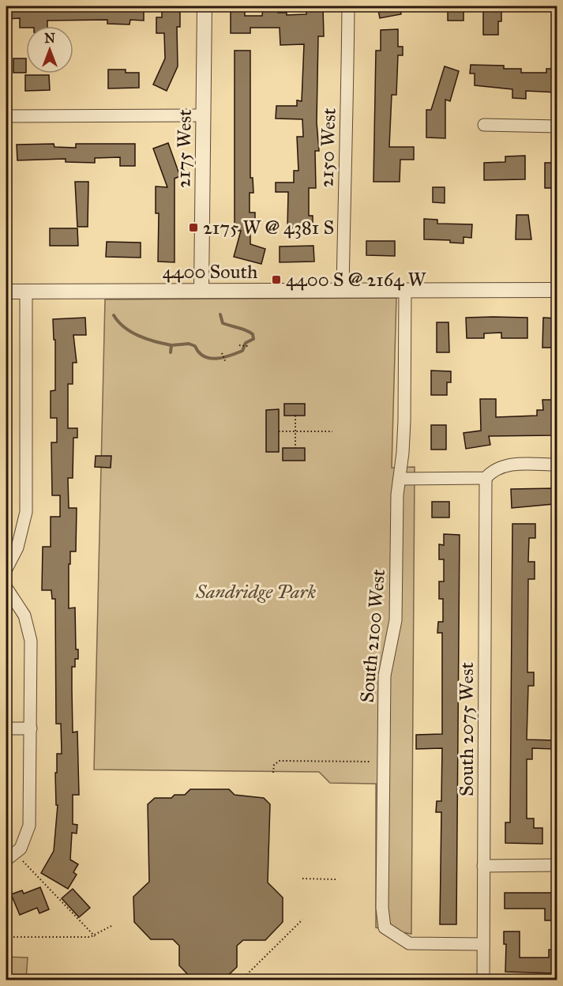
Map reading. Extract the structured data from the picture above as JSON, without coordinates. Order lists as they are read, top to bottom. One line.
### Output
{"streets":{"street":["2150 West","2175 West","4400 South","South 2100 West","South 2075 West"]},"crossings":[["2150 West","4400 South"],["2175 West","4400 South"],["4400 South","South 2100 West"],["South 2100 West","South 2075 West"]],"parks":["Sandridge Park"],"places":{"transit":["2175 W @ 4381 S","4400 S @ 2164 W"]},"north":"top"}
